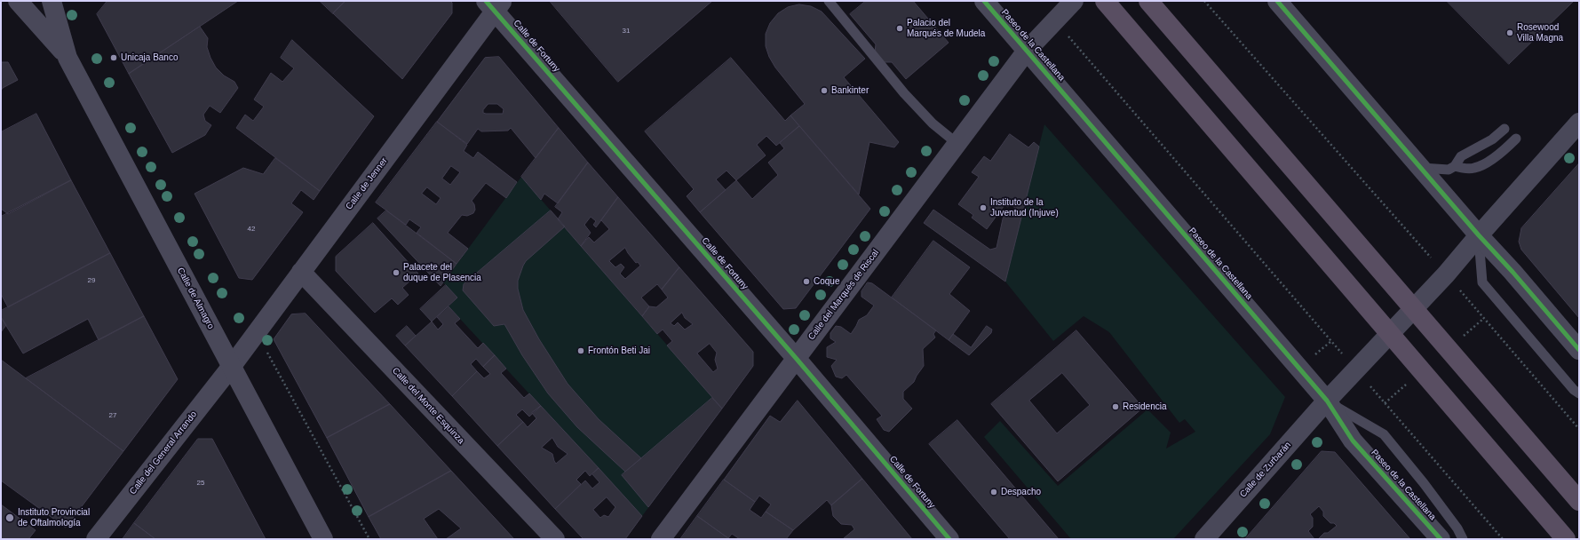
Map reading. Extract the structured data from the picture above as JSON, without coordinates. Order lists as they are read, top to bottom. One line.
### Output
{"streets":{"street":["Paseo de la Castellana","Calle de Fortuny","Calle de Jenner","Calle del Marqués de Riscal","Calle de Almagro","Calle del Monte Esquinza","Calle del General Arrando","Calle de Zurbarán"]},"crossings":[["Paseo de la Castellana","Calle del Marqués de Riscal"],["Paseo de la Castellana","Calle de Zurbarán"],["Calle de Fortuny","Calle de Jenner"],["Calle de Fortuny","Calle del Marqués de Riscal"],["Calle de Jenner","Calle de Almagro"],["Calle de Jenner","Calle del Monte Esquinza"],["Calle de Jenner","Calle del General Arrando"],["Calle de Almagro","Calle del General Arrando"]],"places":["Palacio del Marqués de Mudela","Rosewood Villa Magna","Unicaja Banco","Bankinter","Instituto de la Juventud (Injuve)","Palacete del duque de Plasencia","Coque","Frontón Beti Jai","Residencia","Despacho","Instituto Provincial de Oftalmología"],"house_numbers":["31","42","29","27","25"]}
